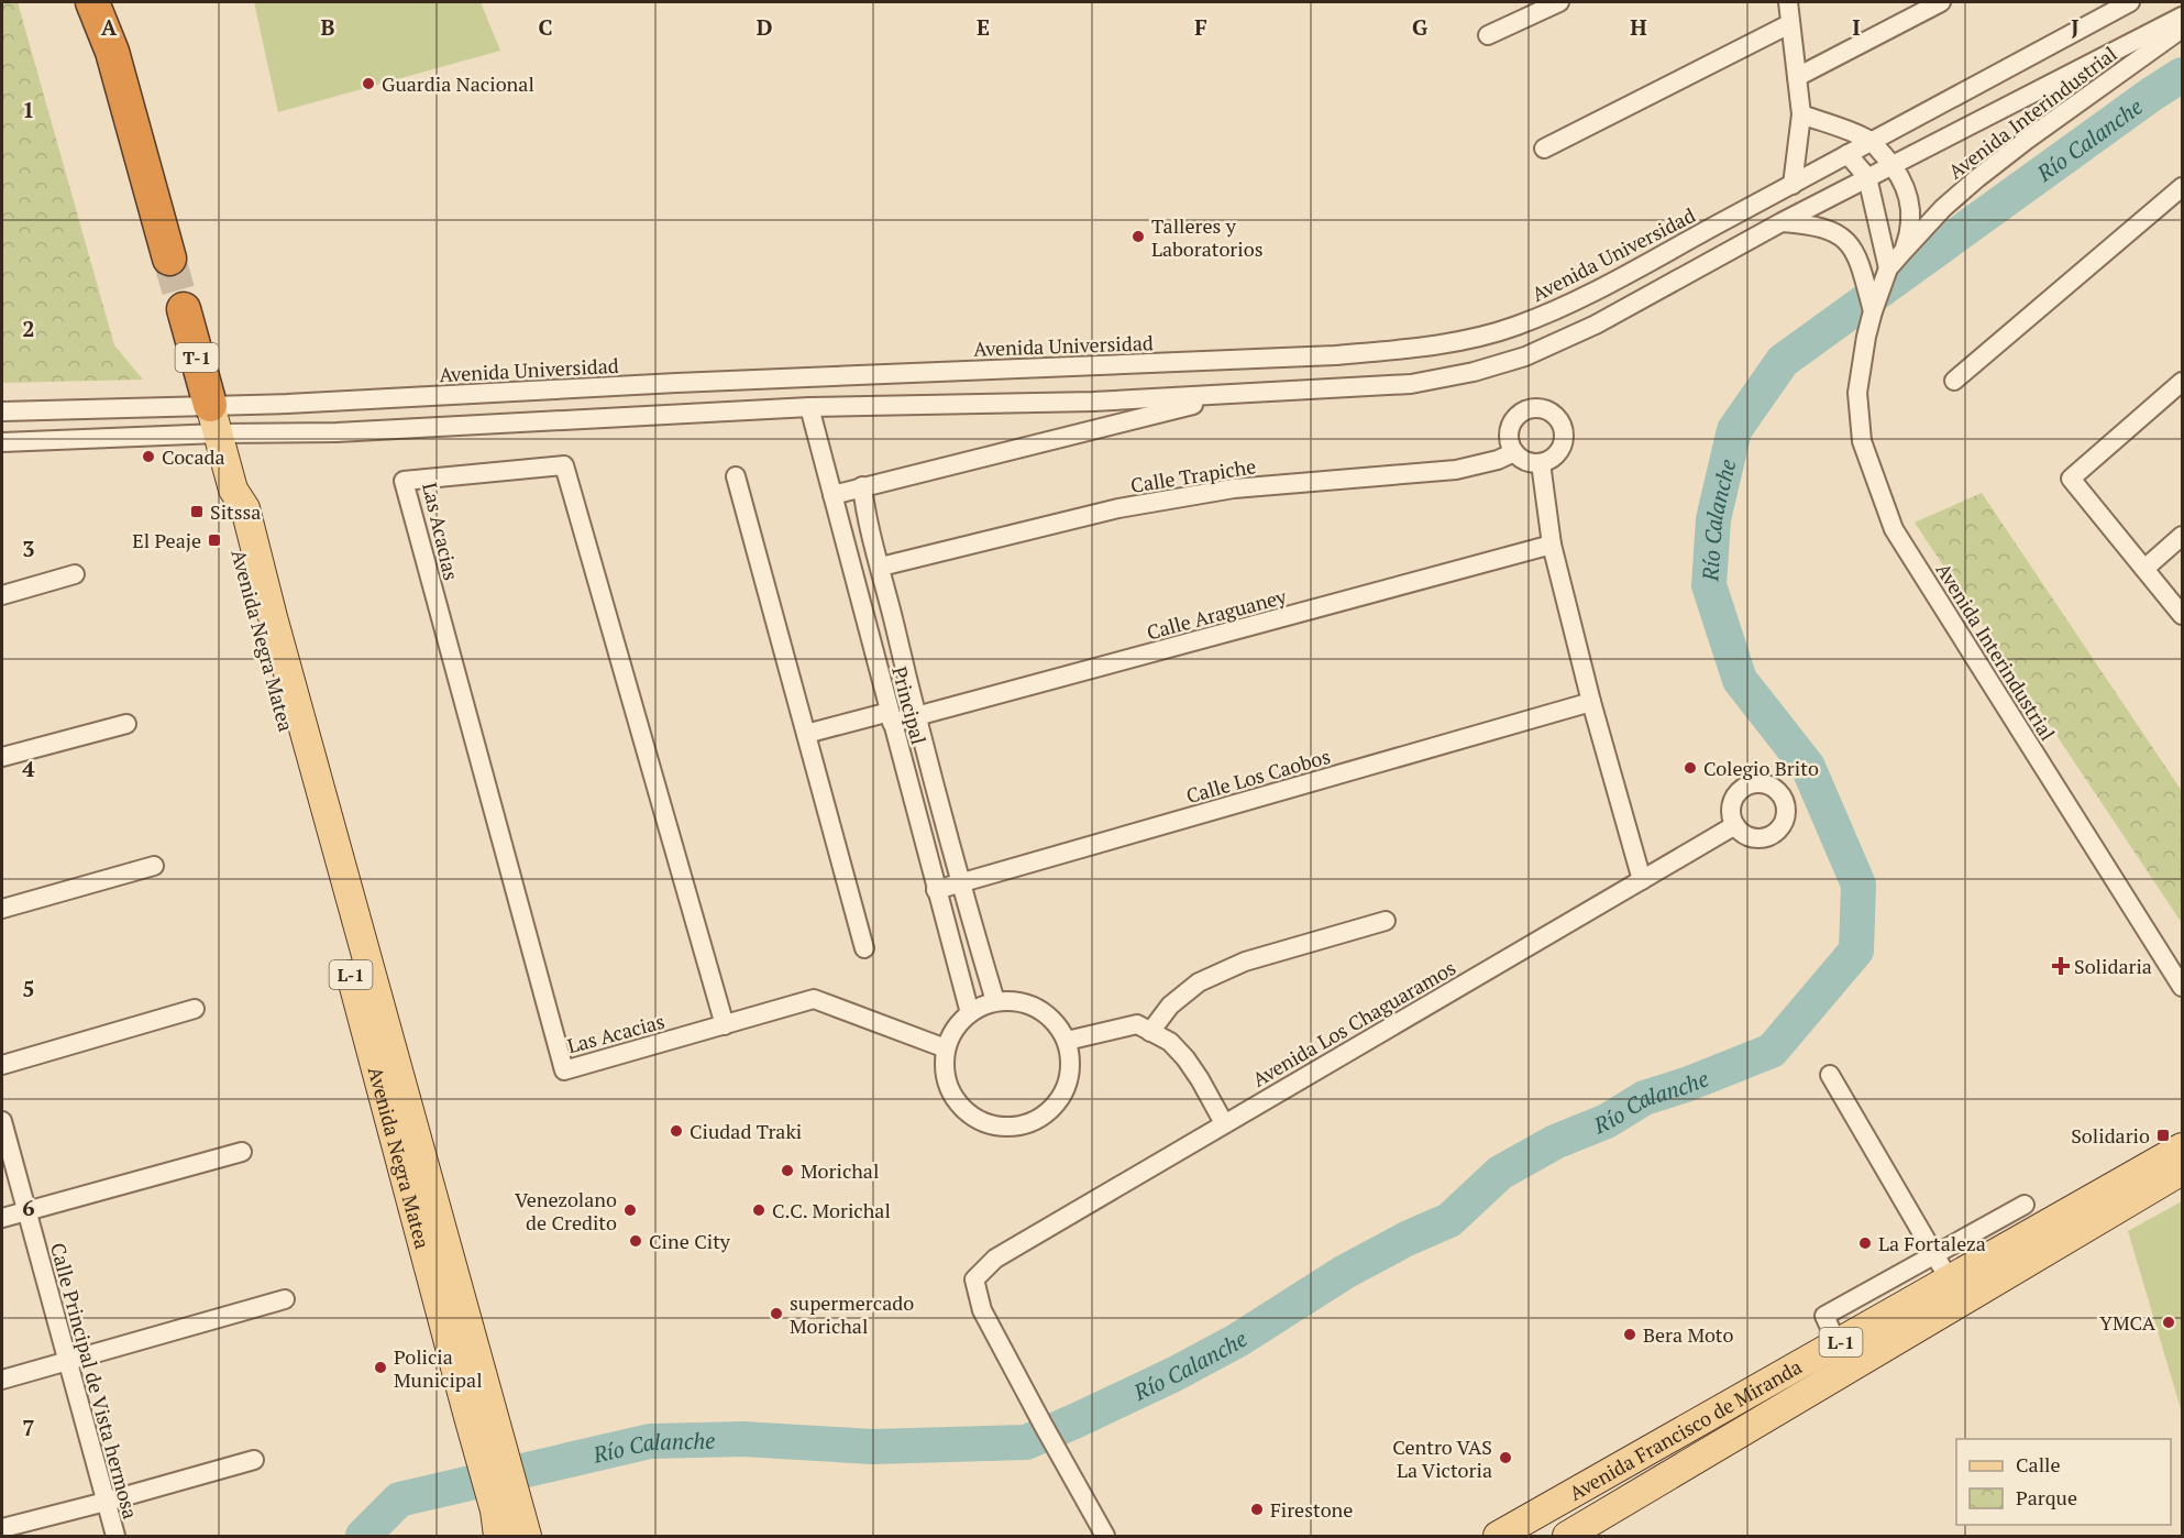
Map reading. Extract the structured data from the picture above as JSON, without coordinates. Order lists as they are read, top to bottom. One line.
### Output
{"streets":{"highway":["T-1"],"main road":["Avenida Negra Matea","L-1","Avenida Francisco de Miranda"],"street":["Avenida Interindustrial","Avenida Universidad","Calle Trapiche","Las Acacias","Calle Araguaney","Principal","Calle Los Caobos","Avenida Los Chaguaramos","Calle Principal de Vista hermosa"]},"crossings":[["Avenida Universidad","T-1"],["Avenida Universidad","Avenida Negra Matea"],["T-1","Avenida Negra Matea"],["Calle Trapiche","Principal"],["Las Acacias","Principal"],["Calle Araguaney","Principal"],["Principal","Calle Los Caobos"]],"water":["Río Calanche"],"places":{"other":["Guardia Nacional","Talleres y Laboratorios","Cocada","Colegio Brito","Ciudad Traki","Morichal","Venezolano de Credito","C.C. Morichal","Cine City","La Fortaleza","supermercado Morichal","YMCA","Bera Moto","Policia Municipal","Centro VAS La Victoria","Firestone"],"transit":["Sitssa","El Peaje","Solidario"],"health":["Solidaria"]},"legend":["Calle","Parque"],"grid":{"columns":["A","B","C","D","E","F","G","H","I","J"],"rows":["1","2","3","4","5","6","7"]}}
